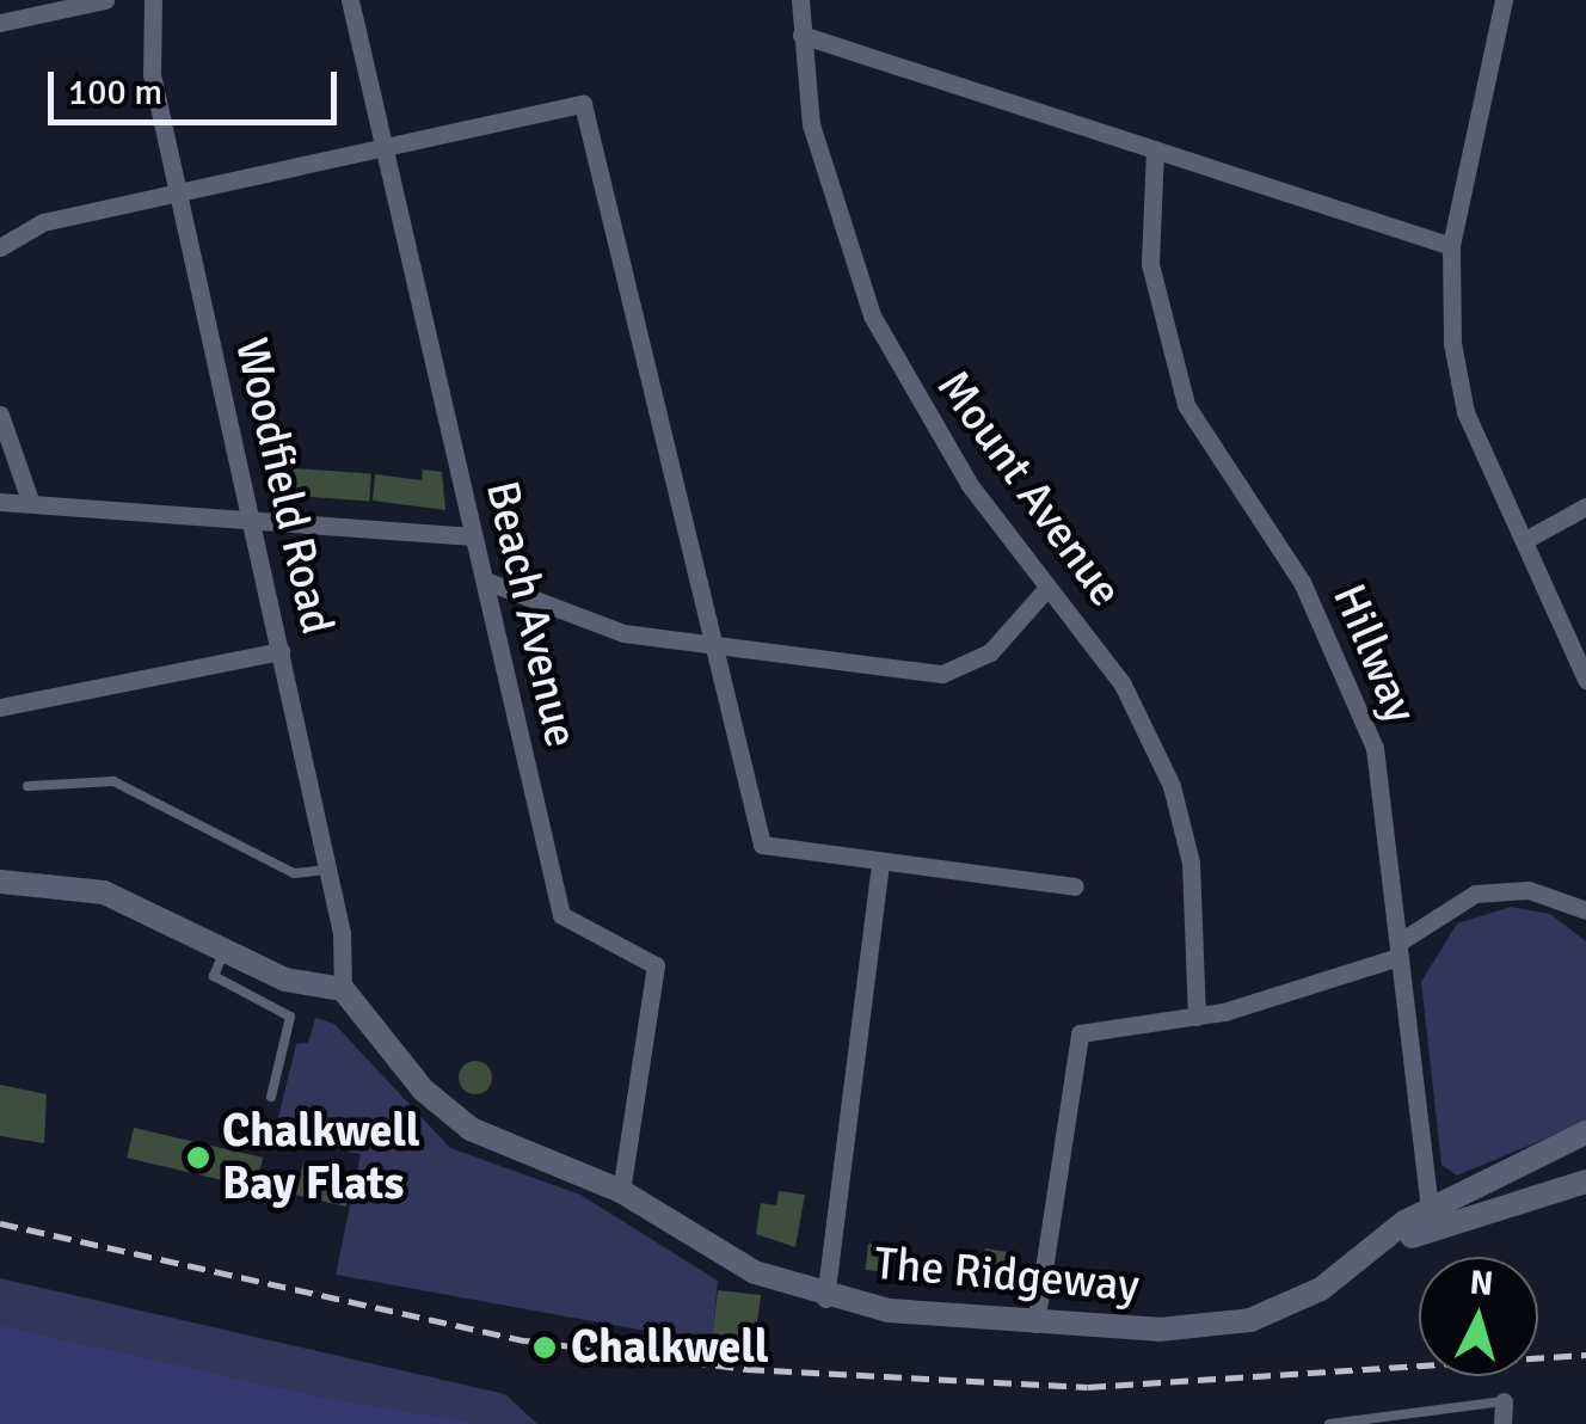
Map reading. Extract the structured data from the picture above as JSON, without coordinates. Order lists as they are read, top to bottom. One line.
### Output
{"streets":{"street":["Woodfield Road","Mount Avenue","Beach Avenue","Hillway","The Ridgeway"]},"crossings":[["Woodfield Road","The Ridgeway"],["Beach Avenue","The Ridgeway"],["Hillway","The Ridgeway"]],"places":["Chalkwell Bay Flats","Chalkwell"],"scale_bar":"100 m","north":"top"}
